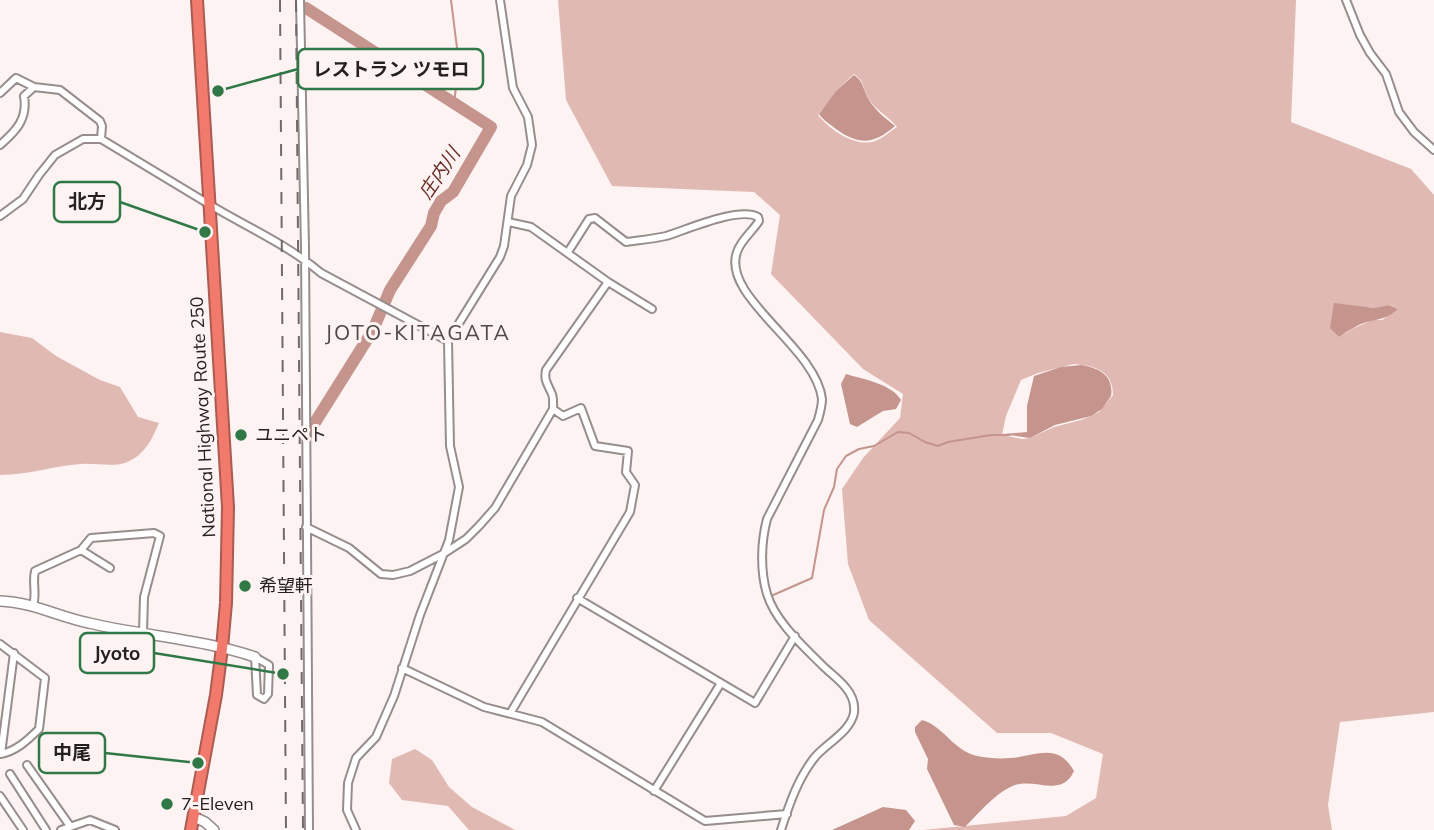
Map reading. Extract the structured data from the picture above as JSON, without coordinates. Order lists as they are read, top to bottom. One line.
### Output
{"streets":{"highway":["National Highway Route 250"]},"districts":["JOTO-KITAGATA"],"water":["庄内川"],"places":["レストラン ツモロ","北方","ユニペト","希望軒","Jyoto","中尾","7-Eleven"]}
